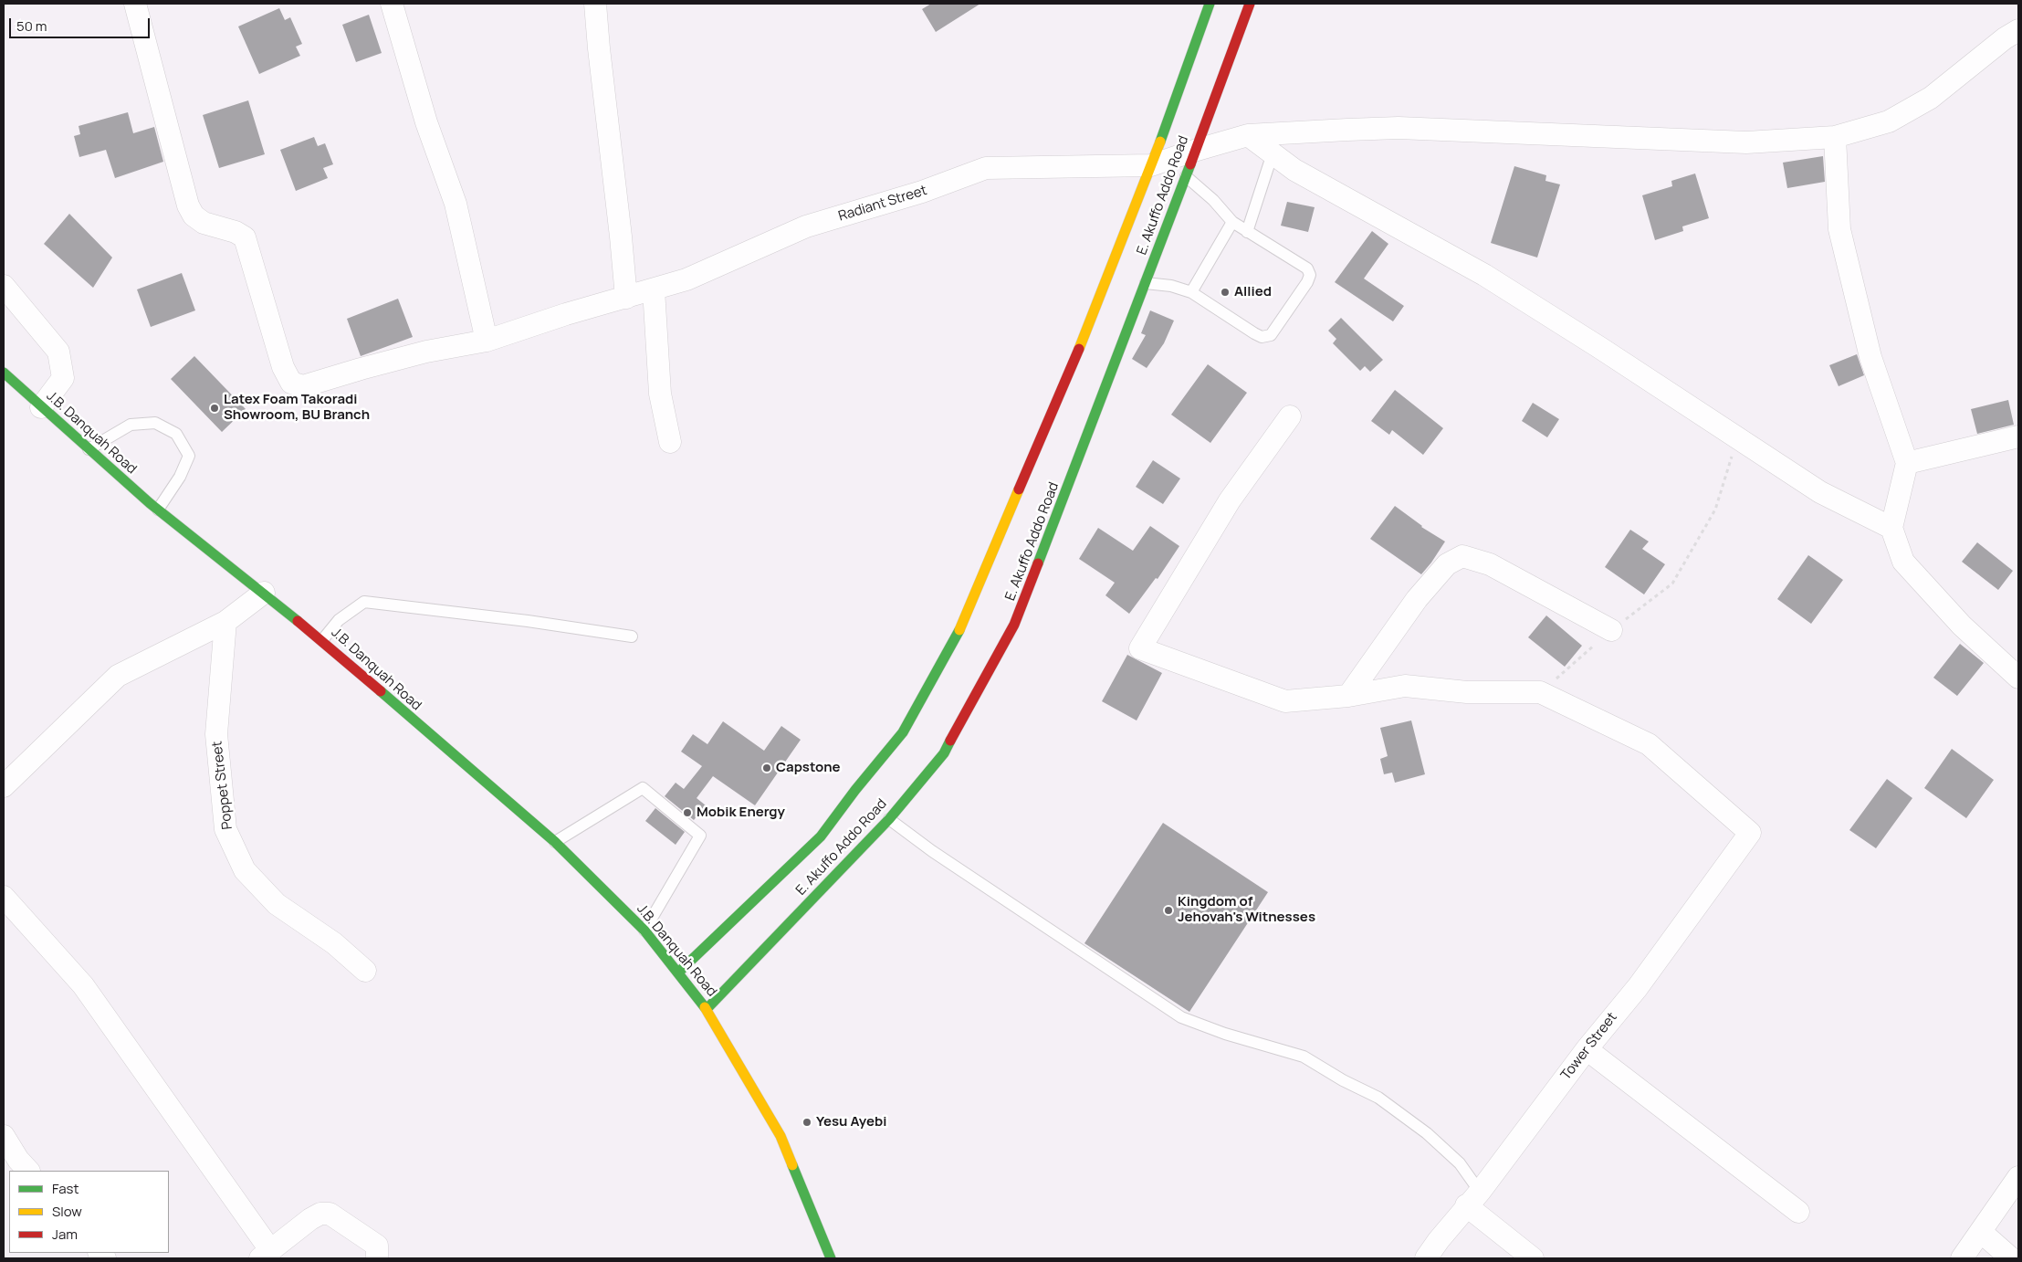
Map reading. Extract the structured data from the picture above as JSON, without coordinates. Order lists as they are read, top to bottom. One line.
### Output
{"streets":{"main road":["E. Akuffo Addo Road","J.B. Danquah Road"],"street":["Radiant Street","Poppet Street","Tower Street"]},"crossings":[["E. Akuffo Addo Road","Radiant Street"],["E. Akuffo Addo Road","J.B. Danquah Road"]],"places":["Allied","Latex Foam Takoradi Showroom, BU Branch","Capstone","Mobik Energy","Kingdom of Jehovah's Witnesses","Yesu Ayebi"],"legend":["Fast","Slow","Jam"],"scale_bar":"50 m"}
